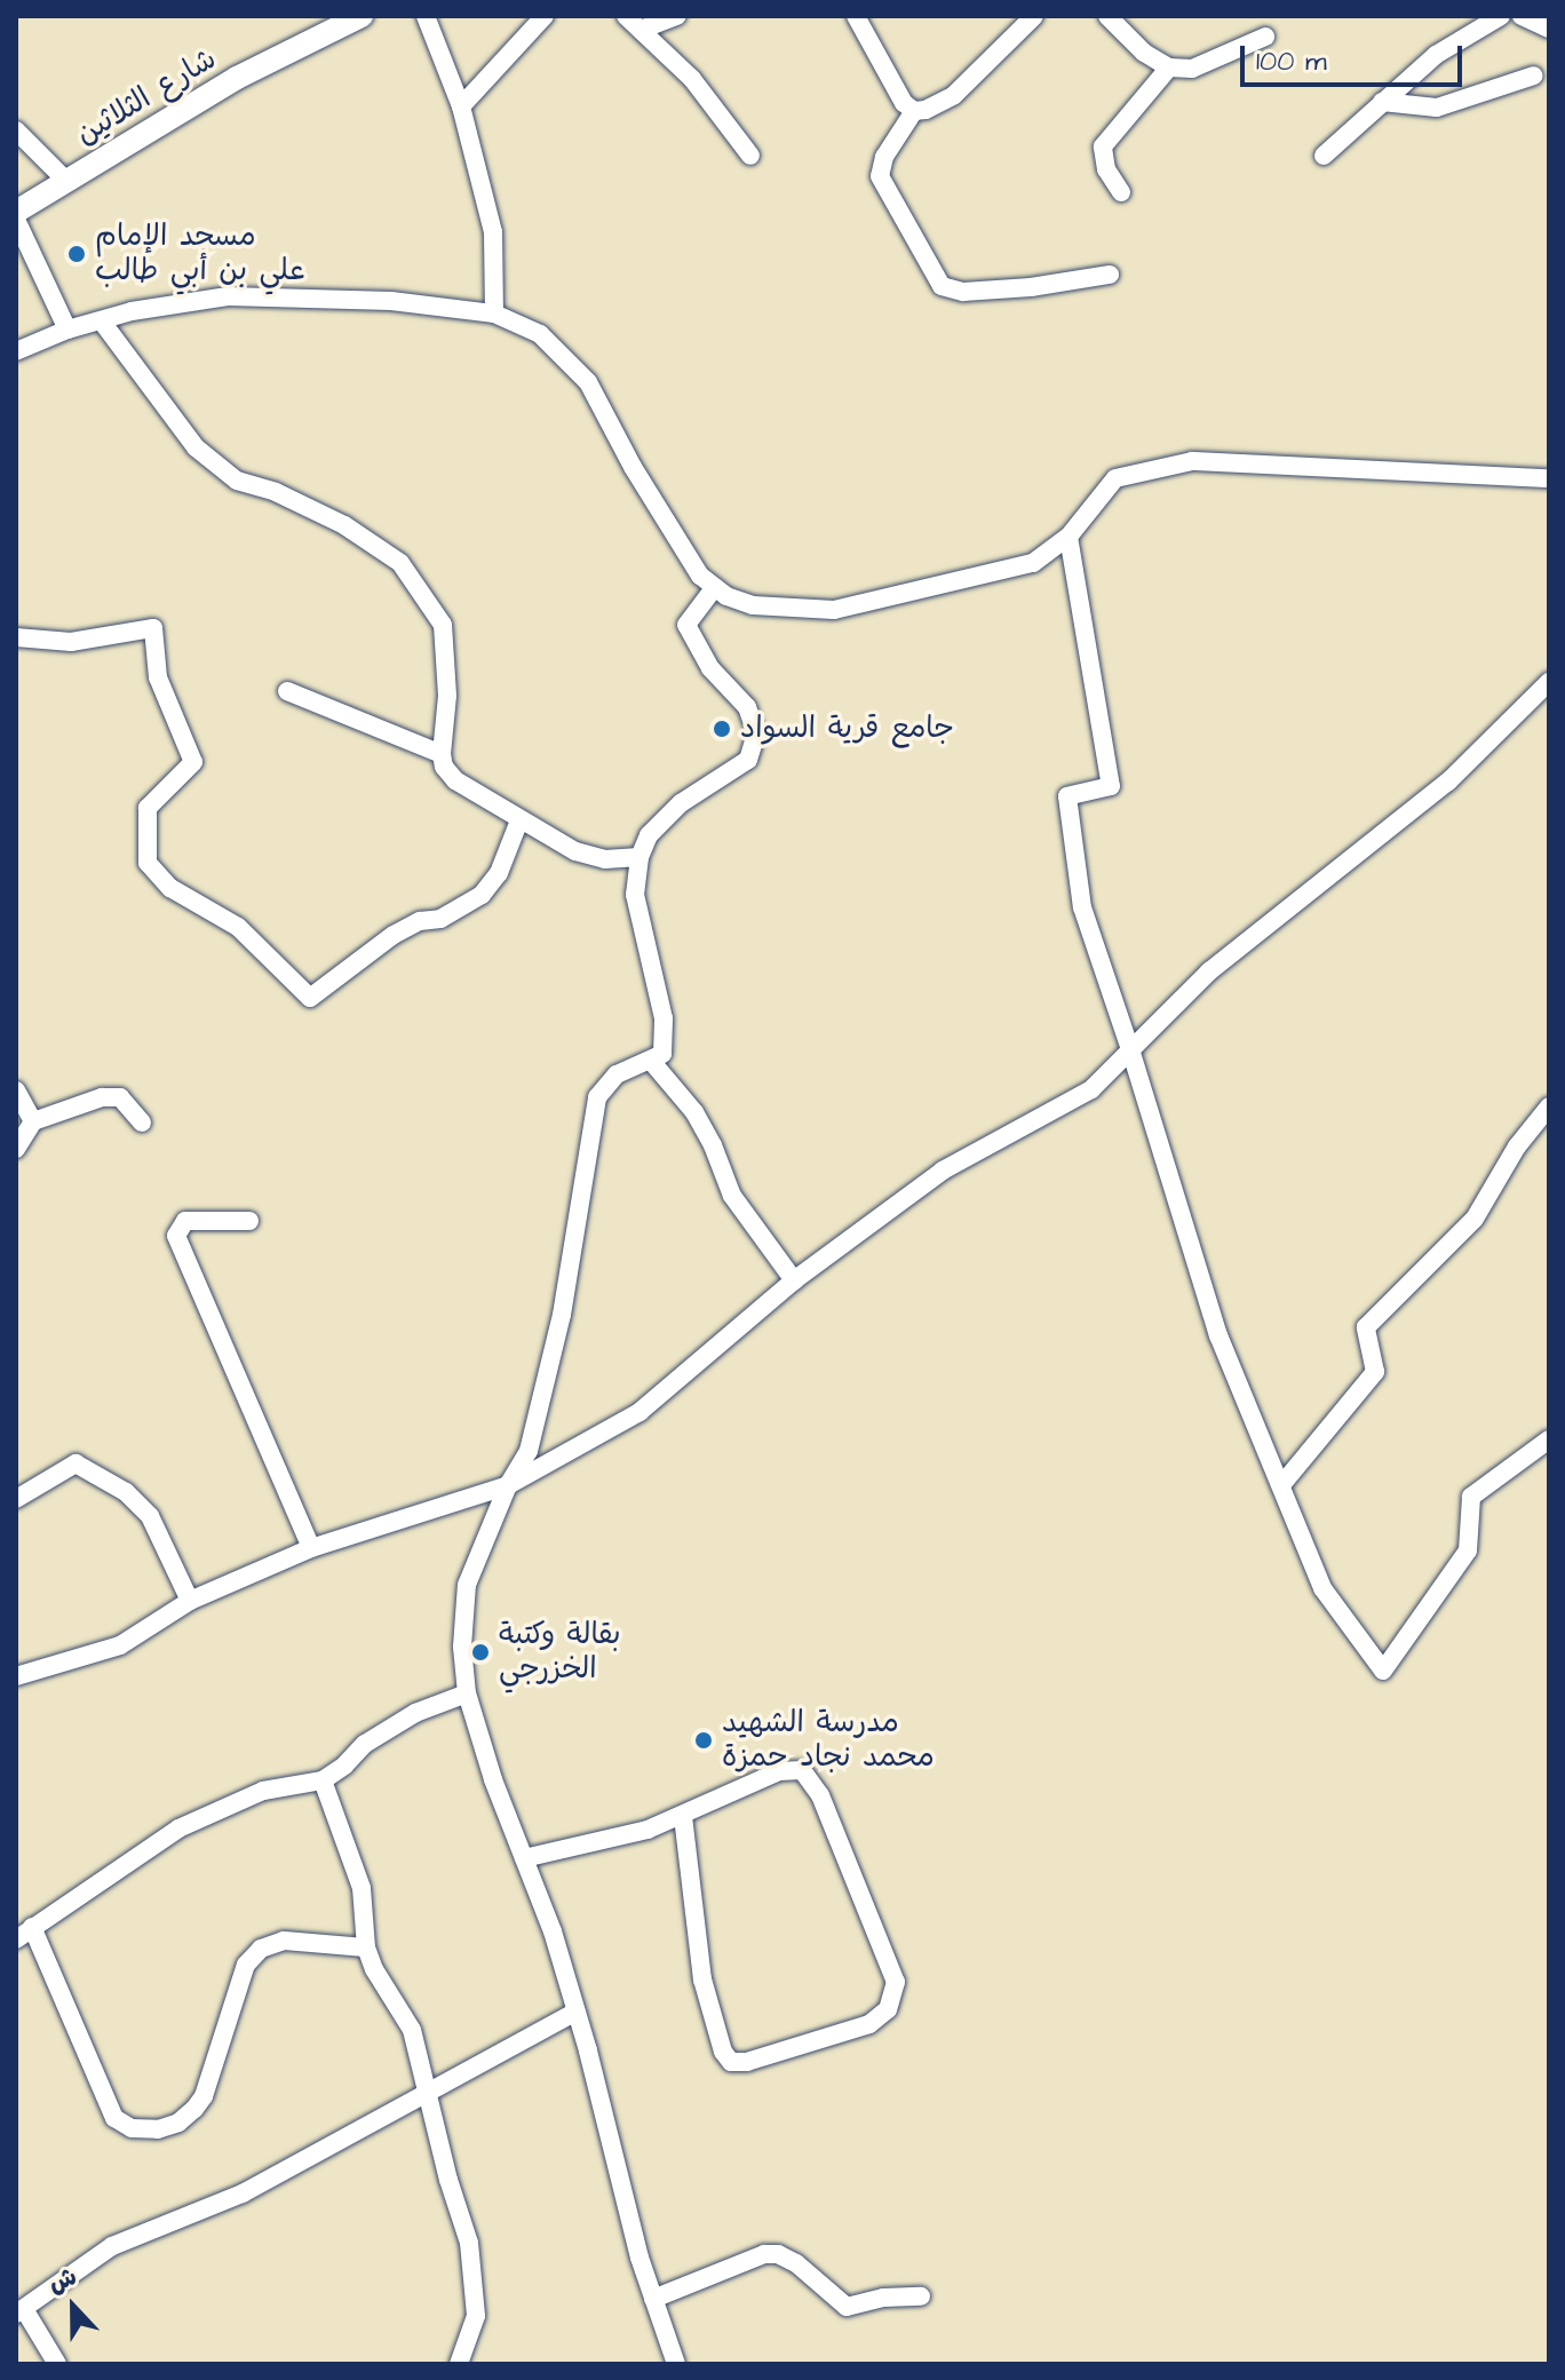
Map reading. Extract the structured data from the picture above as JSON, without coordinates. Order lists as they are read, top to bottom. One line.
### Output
{"streets":{"street":["شارع الثلاثين"]},"places":["مسجد الإمام علي بن أبي طالب","جامع قرية السواد","بقالة وكتبة الخزرجي","مدرسة الشهيد محمد نجاد حمزة"],"scale_bar":"100 m","north":"top"}
